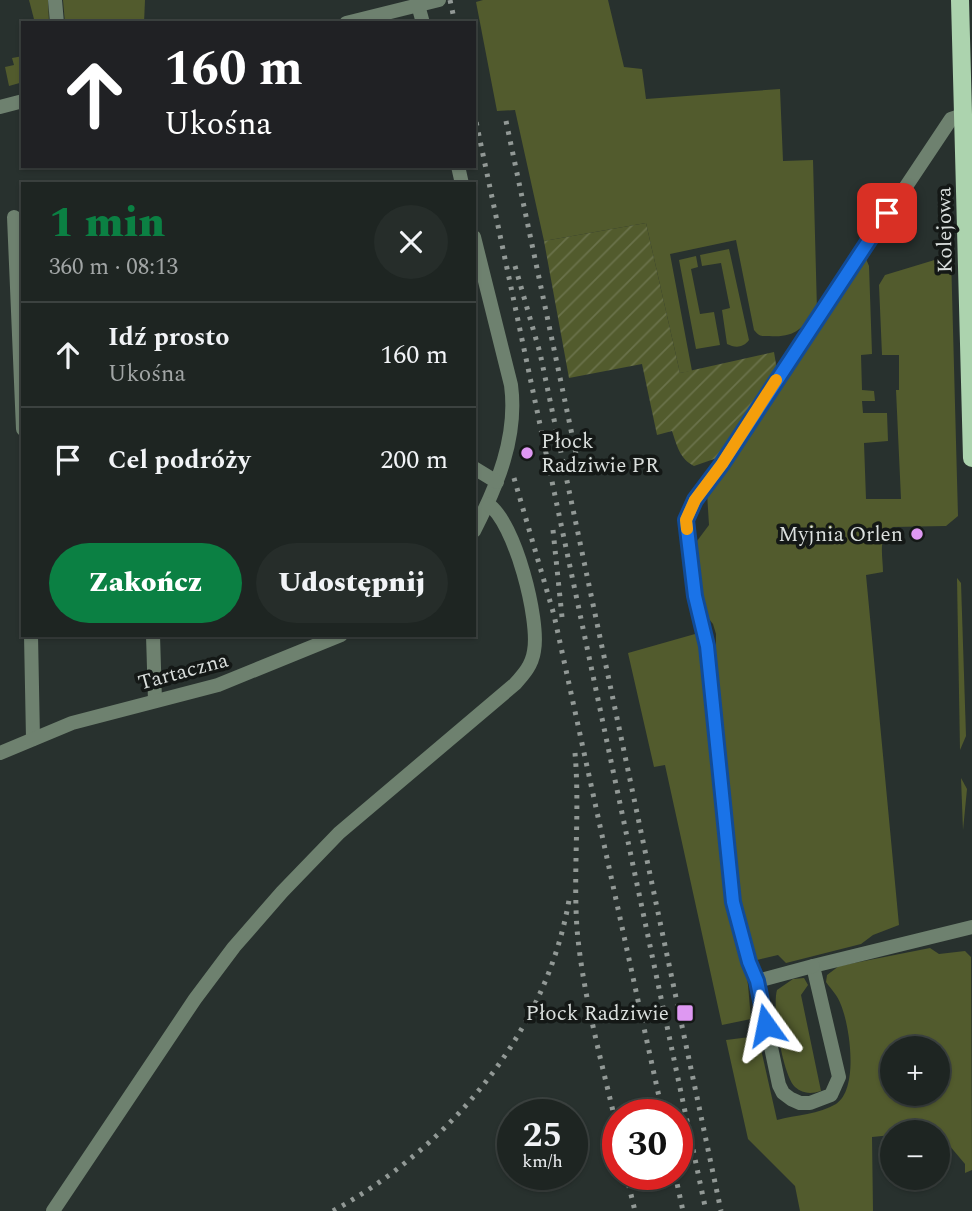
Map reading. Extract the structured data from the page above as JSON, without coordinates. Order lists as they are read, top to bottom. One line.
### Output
{"streets":{"main road":["Kolejowa"],"street":["Tartaczna"]},"places":{"other":["Płock Radziwie PR","Myjnia Orlen"],"transit":["Płock Radziwie"]},"page":{"turn":["160 m","Ukośna"],"heading":["1 min","360 m · 08:13"],"list":[{"name":"Idź prosto","note":"Ukośna","value":"160 m"},{"name":"Cel podróży","value":"200 m"}],"buttons":["Zakończ","Udostępnij"],"map_buttons":["+","−"],"speed":"25 km/h","limit":"30"}}
